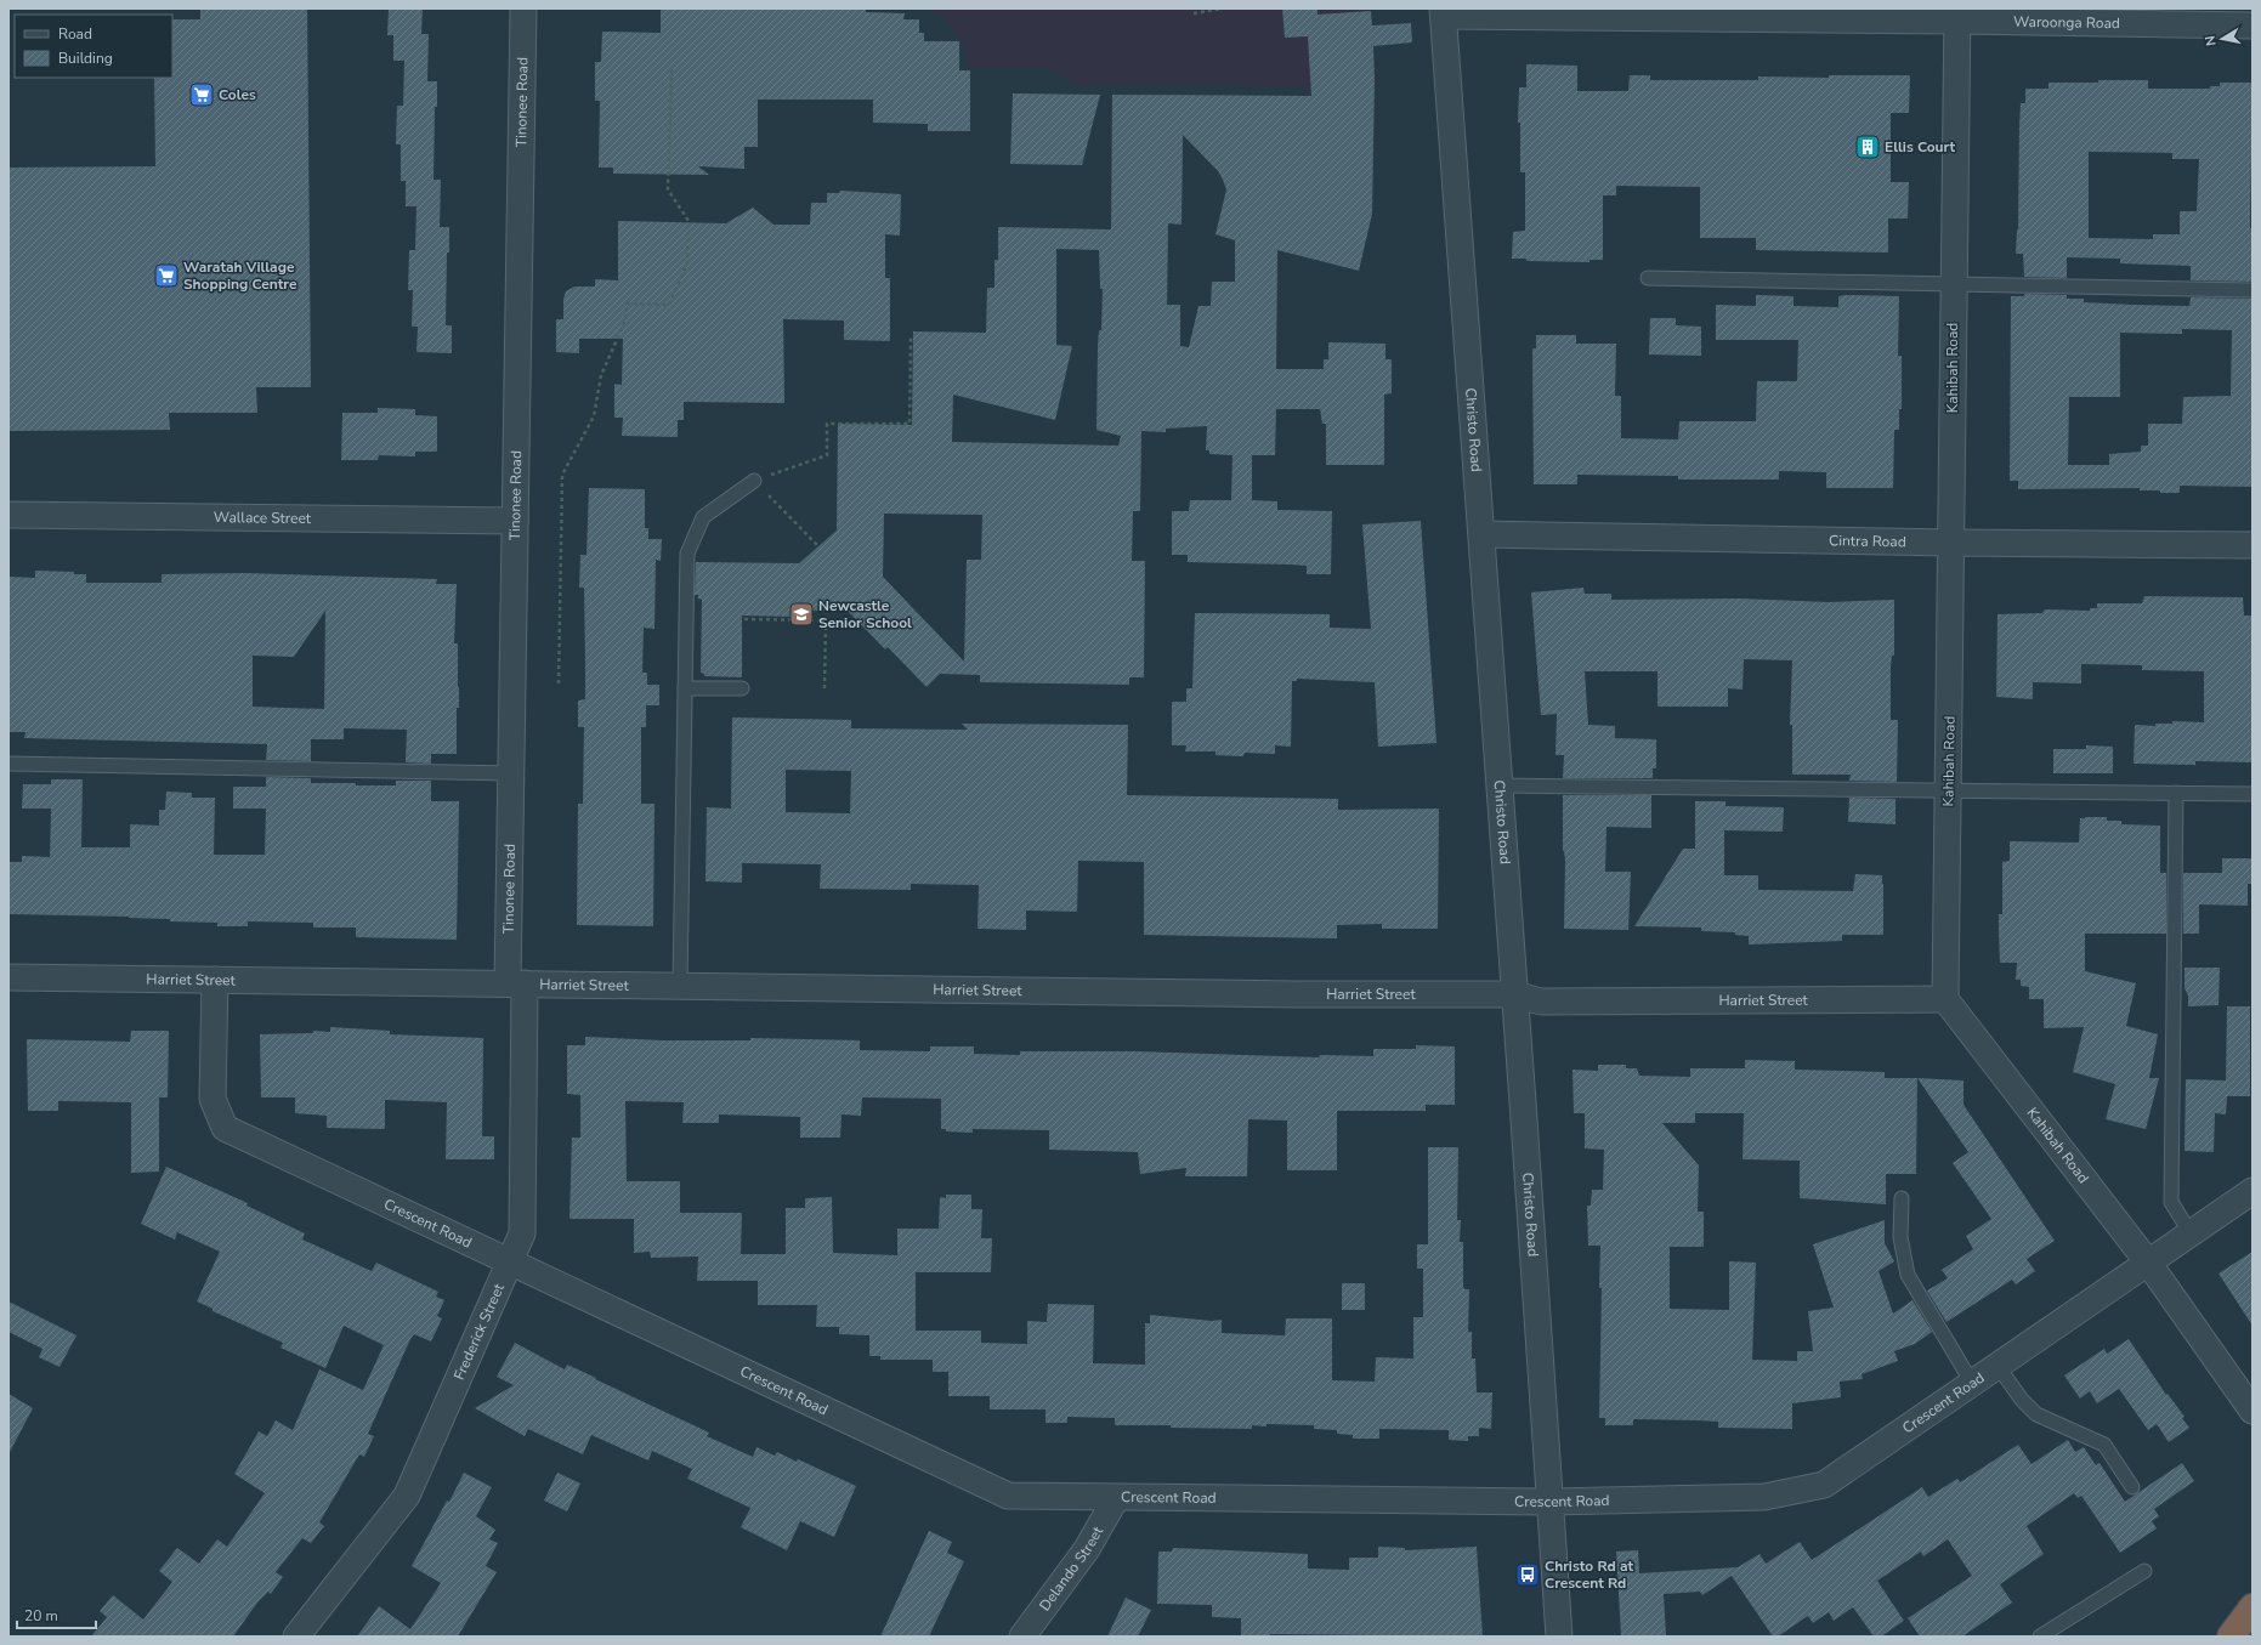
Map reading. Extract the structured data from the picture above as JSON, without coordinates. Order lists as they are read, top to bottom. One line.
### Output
{"streets":{"street":["Waroonga Road","Tinonee Road","Kahibah Road","Christo Road","Wallace Street","Cintra Road","Harriet Street","Crescent Road","Frederick Street","Delando Street"]},"crossings":[["Waroonga Road","Kahibah Road"],["Waroonga Road","Christo Road"],["Tinonee Road","Wallace Street"],["Tinonee Road","Harriet Street"],["Tinonee Road","Frederick Street"],["Kahibah Road","Cintra Road"],["Kahibah Road","Harriet Street"],["Kahibah Road","Crescent Road"],["Christo Road","Cintra Road"],["Christo Road","Harriet Street"],["Christo Road","Crescent Road"],["Harriet Street","Crescent Road"],["Harriet Street","Frederick Street"],["Crescent Road","Frederick Street"],["Crescent Road","Delando Street"]],"places":{"supermarket":["Coles","Waratah Village Shopping Centre"],"building":["Ellis Court"],"school or university":["Newcastle Senior School"],"bus stop":["Christo Rd at Crescent Rd"]},"legend":["Road","Building"],"scale_bar":"20 m","north":"left"}
